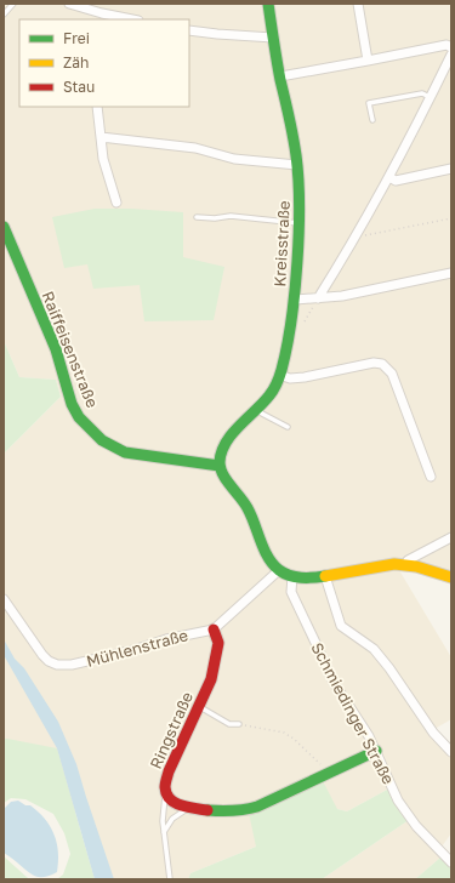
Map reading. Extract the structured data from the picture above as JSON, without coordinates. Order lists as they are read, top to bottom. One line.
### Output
{"streets":{"street":["Kreisstraße","Raiffeisenstraße","Mühlenstraße","Schmiedinger Straße","Ringstraße"]},"crossings":[["Kreisstraße","Raiffeisenstraße"],["Mühlenstraße","Ringstraße"],["Schmiedinger Straße","Ringstraße"]],"legend":["Frei","Zäh","Stau"]}
